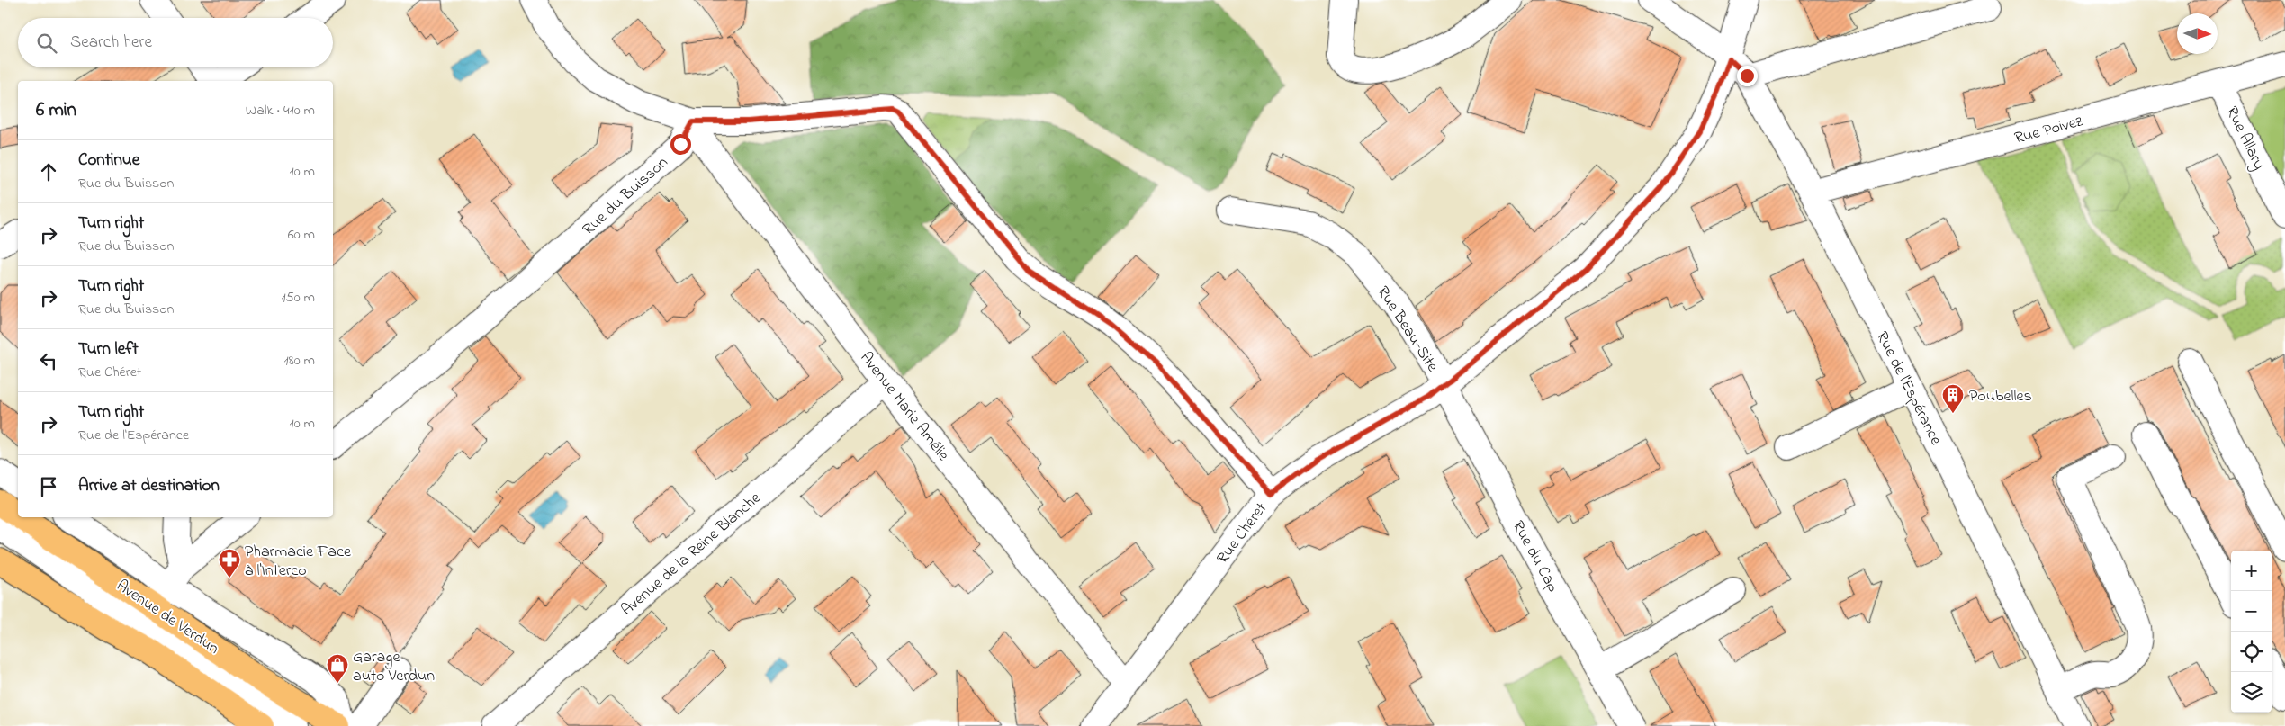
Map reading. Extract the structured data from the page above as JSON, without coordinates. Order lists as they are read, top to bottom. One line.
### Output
{"streets":{"main road":["Avenue de Verdun"],"street":["Rue Poivez","Rue Allary","Rue du Buisson","Rue Beau-Site","Rue de l'Espérance","Avenue Marie Amélie","Rue Chéret","Avenue de la Reine Blanche","Rue du Cap"]},"crossings":[["Rue Poivez","Rue Allary"],["Rue Poivez","Rue de l'Espérance"],["Rue du Buisson","Avenue Marie Amélie"],["Rue Beau-Site","Rue Chéret"],["Rue Beau-Site","Rue du Cap"],["Rue de l'Espérance","Rue Chéret"],["Avenue Marie Amélie","Rue Chéret"],["Avenue Marie Amélie","Avenue de la Reine Blanche"],["Rue Chéret","Rue du Cap"]],"places":{"building":["Poubelles"],"pharmacy":["Pharmacie Face à l'Interco"],"shop":["Garage auto Verdun"]},"north":"right","page":{"search":"Search here","heading":["6 min","Walk · 410 m"],"list":[["Continue","Rue du Buisson","10 m"],["Turn right","Rue du Buisson","60 m"],["Turn right","Rue du Buisson","150 m"],["Turn left","Rue Chéret","180 m"],["Turn right","Rue de l'Espérance","10 m"],"Arrive at destination"],"map_buttons":["+","−"]}}
